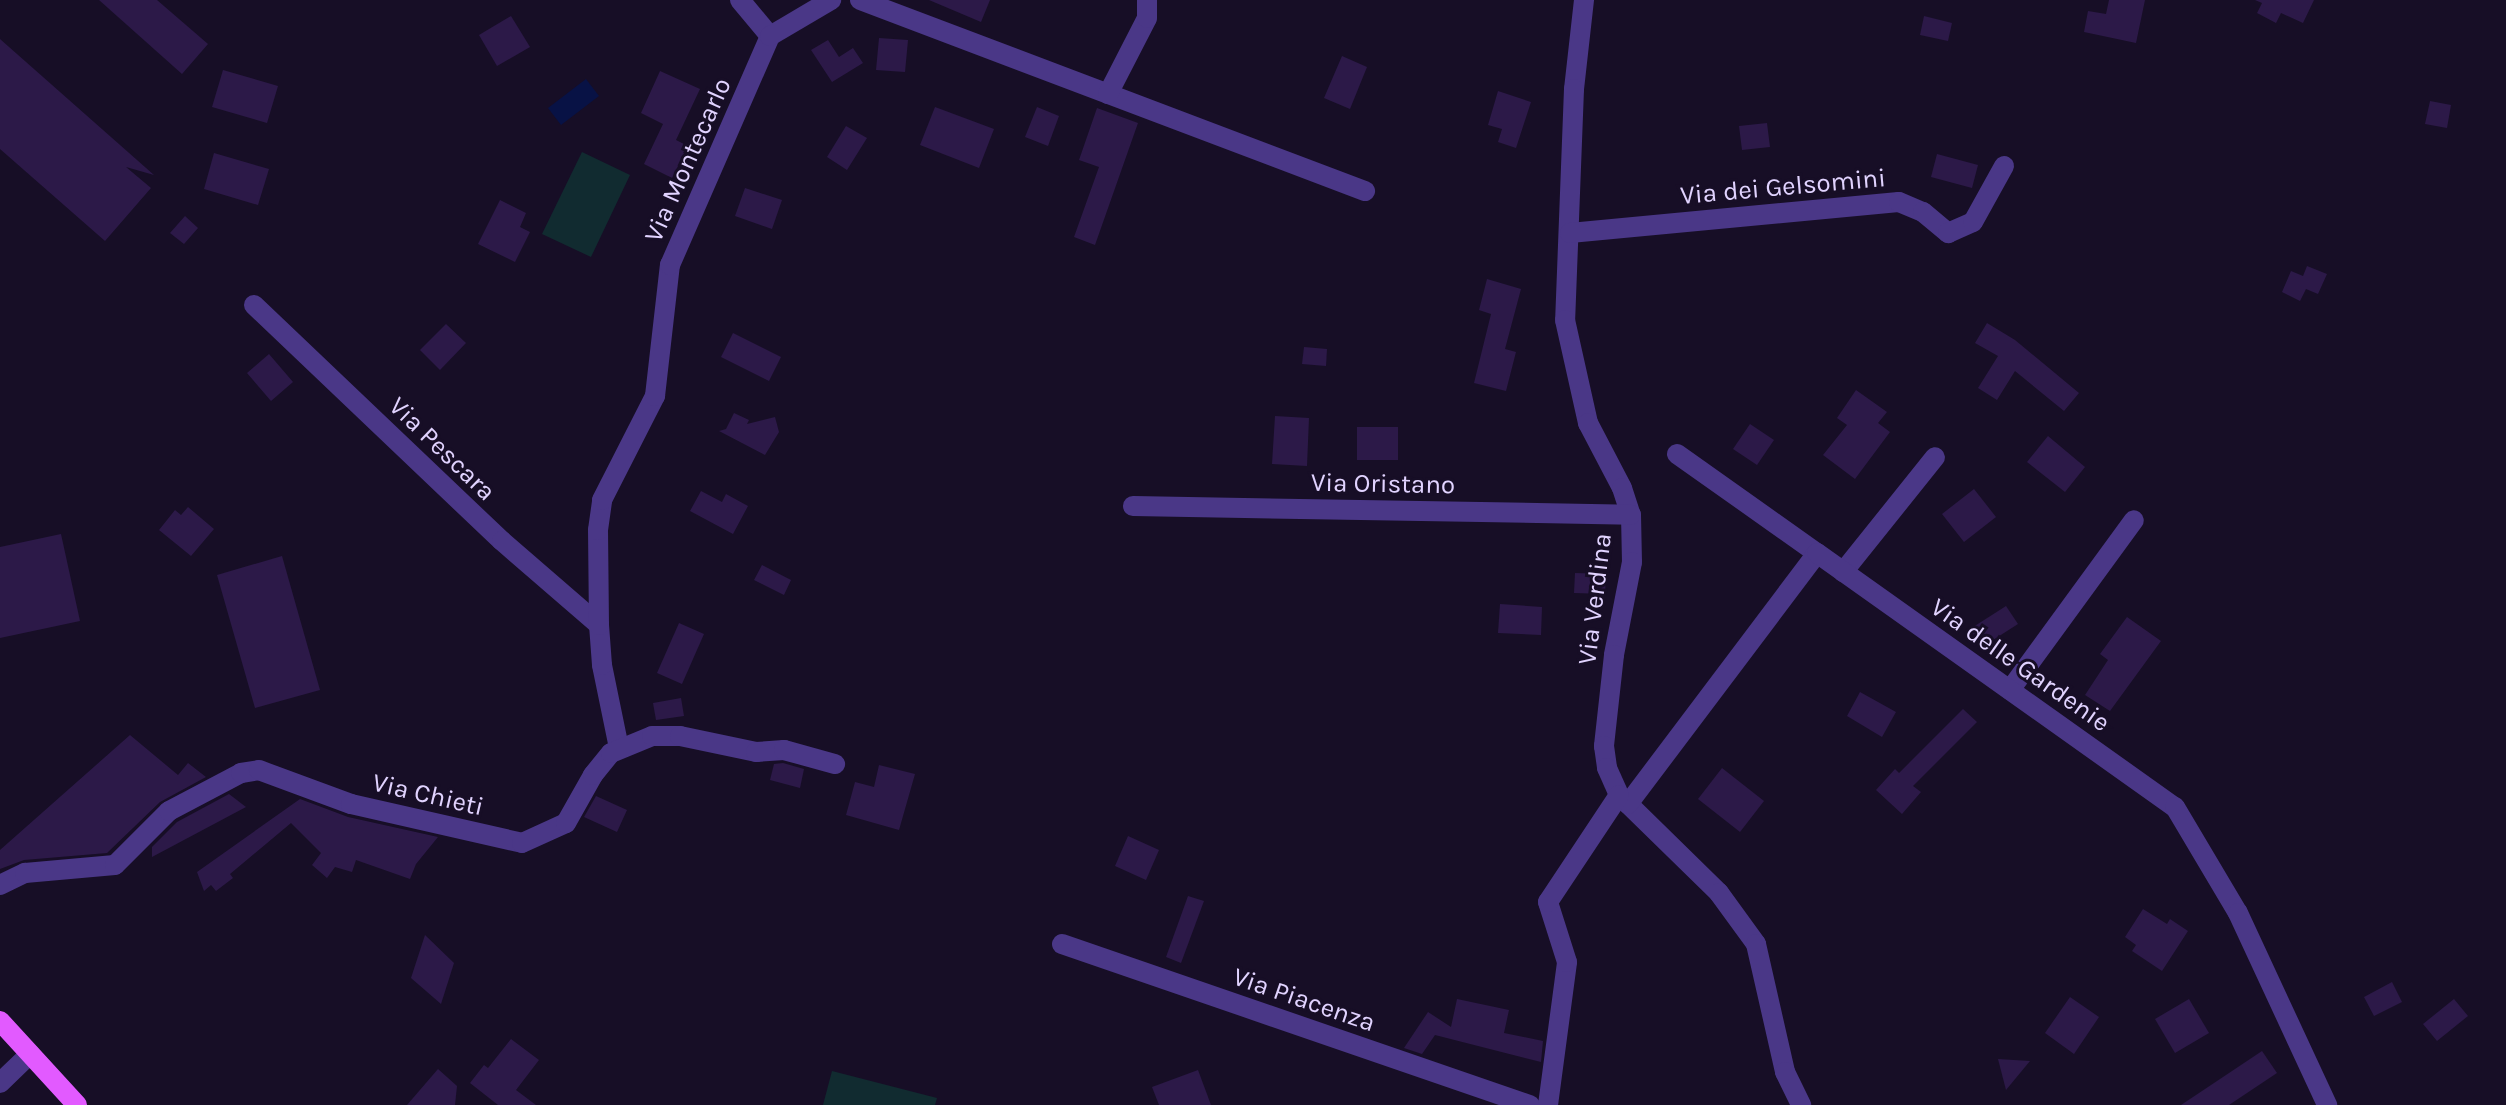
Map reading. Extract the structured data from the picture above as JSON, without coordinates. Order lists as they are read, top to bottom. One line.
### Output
{"streets":{"street":["Via Montecarlo","Via dei Gelsomini","Via Pescara","Via Oristano","Via Verdina","Via delle Gardenie","Via Chieti","Via Piacenza"]},"crossings":[["Via Montecarlo","Via Pescara"],["Via Montecarlo","Via Chieti"],["Via dei Gelsomini","Via Verdina"],["Via Oristano","Via Verdina"]]}
